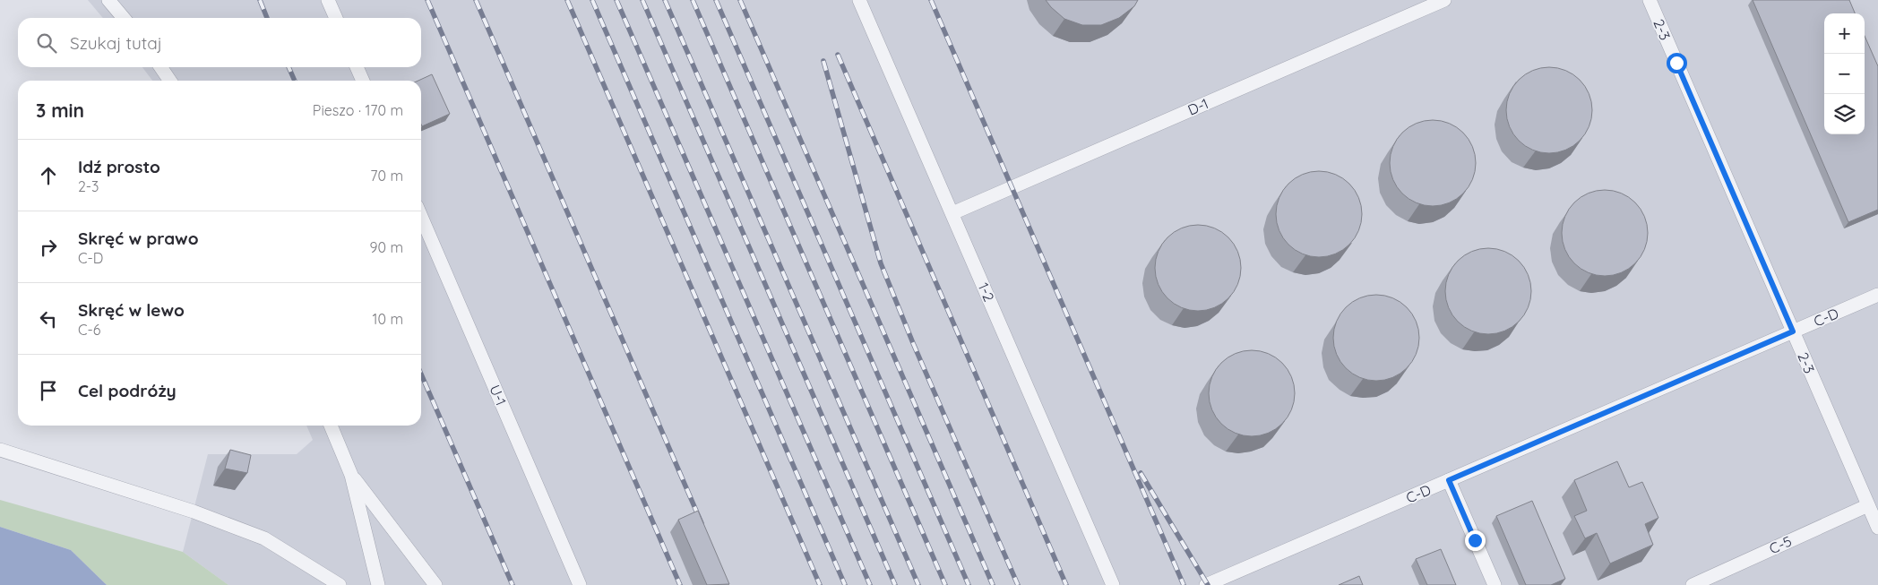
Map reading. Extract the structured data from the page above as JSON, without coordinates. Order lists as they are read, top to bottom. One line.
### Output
{"streets":{"lane":["2-3","D-1","1-2","C-D","U-1","C-5"]},"crossings":[["2-3","C-D"],["2-3","C-5"],["D-1","1-2"]],"page":{"map_buttons":["+","−"],"search":"Szukaj tutaj","heading":["3 min","Pieszo · 170 m"],"list":[["Idź prosto","2-3","70 m"],["Skręć w prawo","C-D","90 m"],["Skręć w lewo","C-6","10 m"],"Cel podróży"]}}
